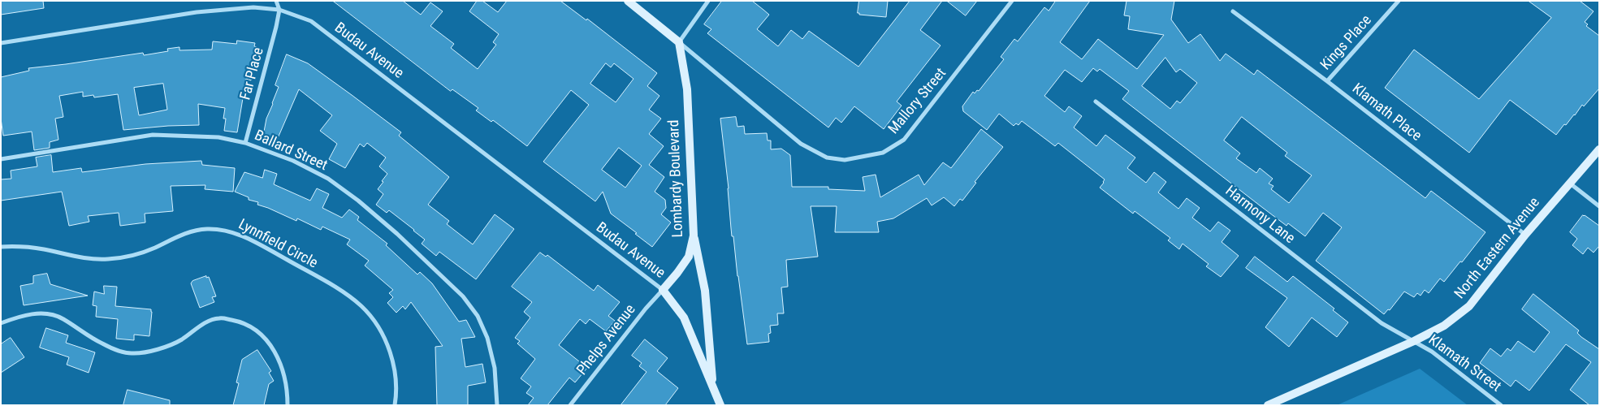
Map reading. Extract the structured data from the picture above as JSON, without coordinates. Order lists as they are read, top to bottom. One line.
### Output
{"streets":{"street":["Kings Place","Budau Avenue","Far Place","Mallory Street","Klamath Place","Ballard Street","Lombardy Boulevard","Harmony Lane","Lynnfield Circle","North Eastern Avenue","Phelps Avenue","Klamath Street"]},"crossings":[["Kings Place","Klamath Place"],["Budau Avenue","Far Place"],["Budau Avenue","Lombardy Boulevard"],["Budau Avenue","Phelps Avenue"],["Far Place","Ballard Street"],["Mallory Street","Lombardy Boulevard"],["Klamath Place","North Eastern Avenue"],["Lombardy Boulevard","Phelps Avenue"],["Harmony Lane","North Eastern Avenue"],["Harmony Lane","Klamath Street"],["North Eastern Avenue","Klamath Street"]]}
